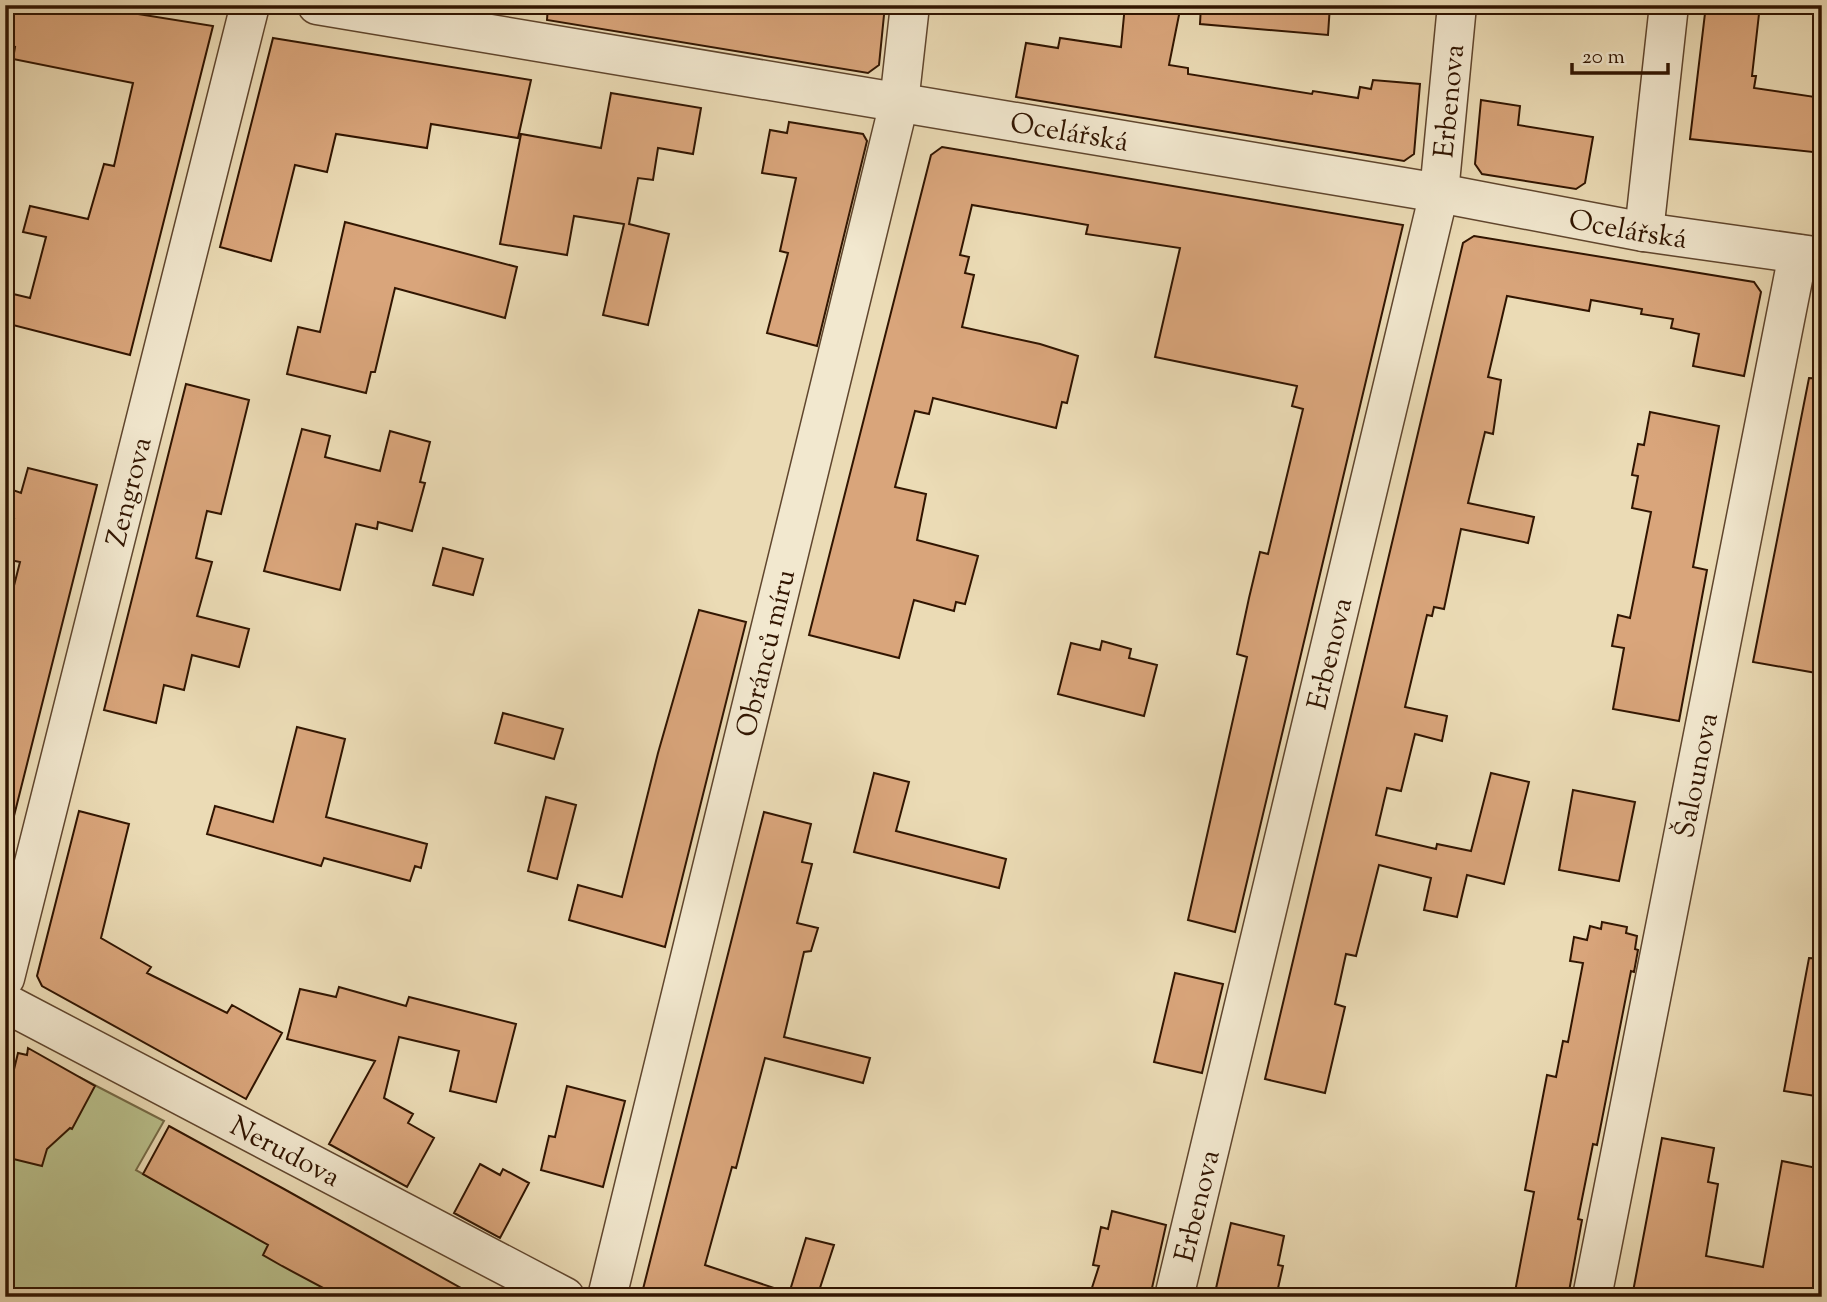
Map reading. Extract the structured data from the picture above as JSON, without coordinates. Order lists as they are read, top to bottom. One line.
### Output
{"streets":{"street":["Erbenova","Ocelářská","Zengrova","Obránců míru","Šalounova","Nerudova"]},"crossings":[["Erbenova","Ocelářská"],["Ocelářská","Obránců míru"],["Ocelářská","Šalounova"]],"scale_bar":"20 m"}
